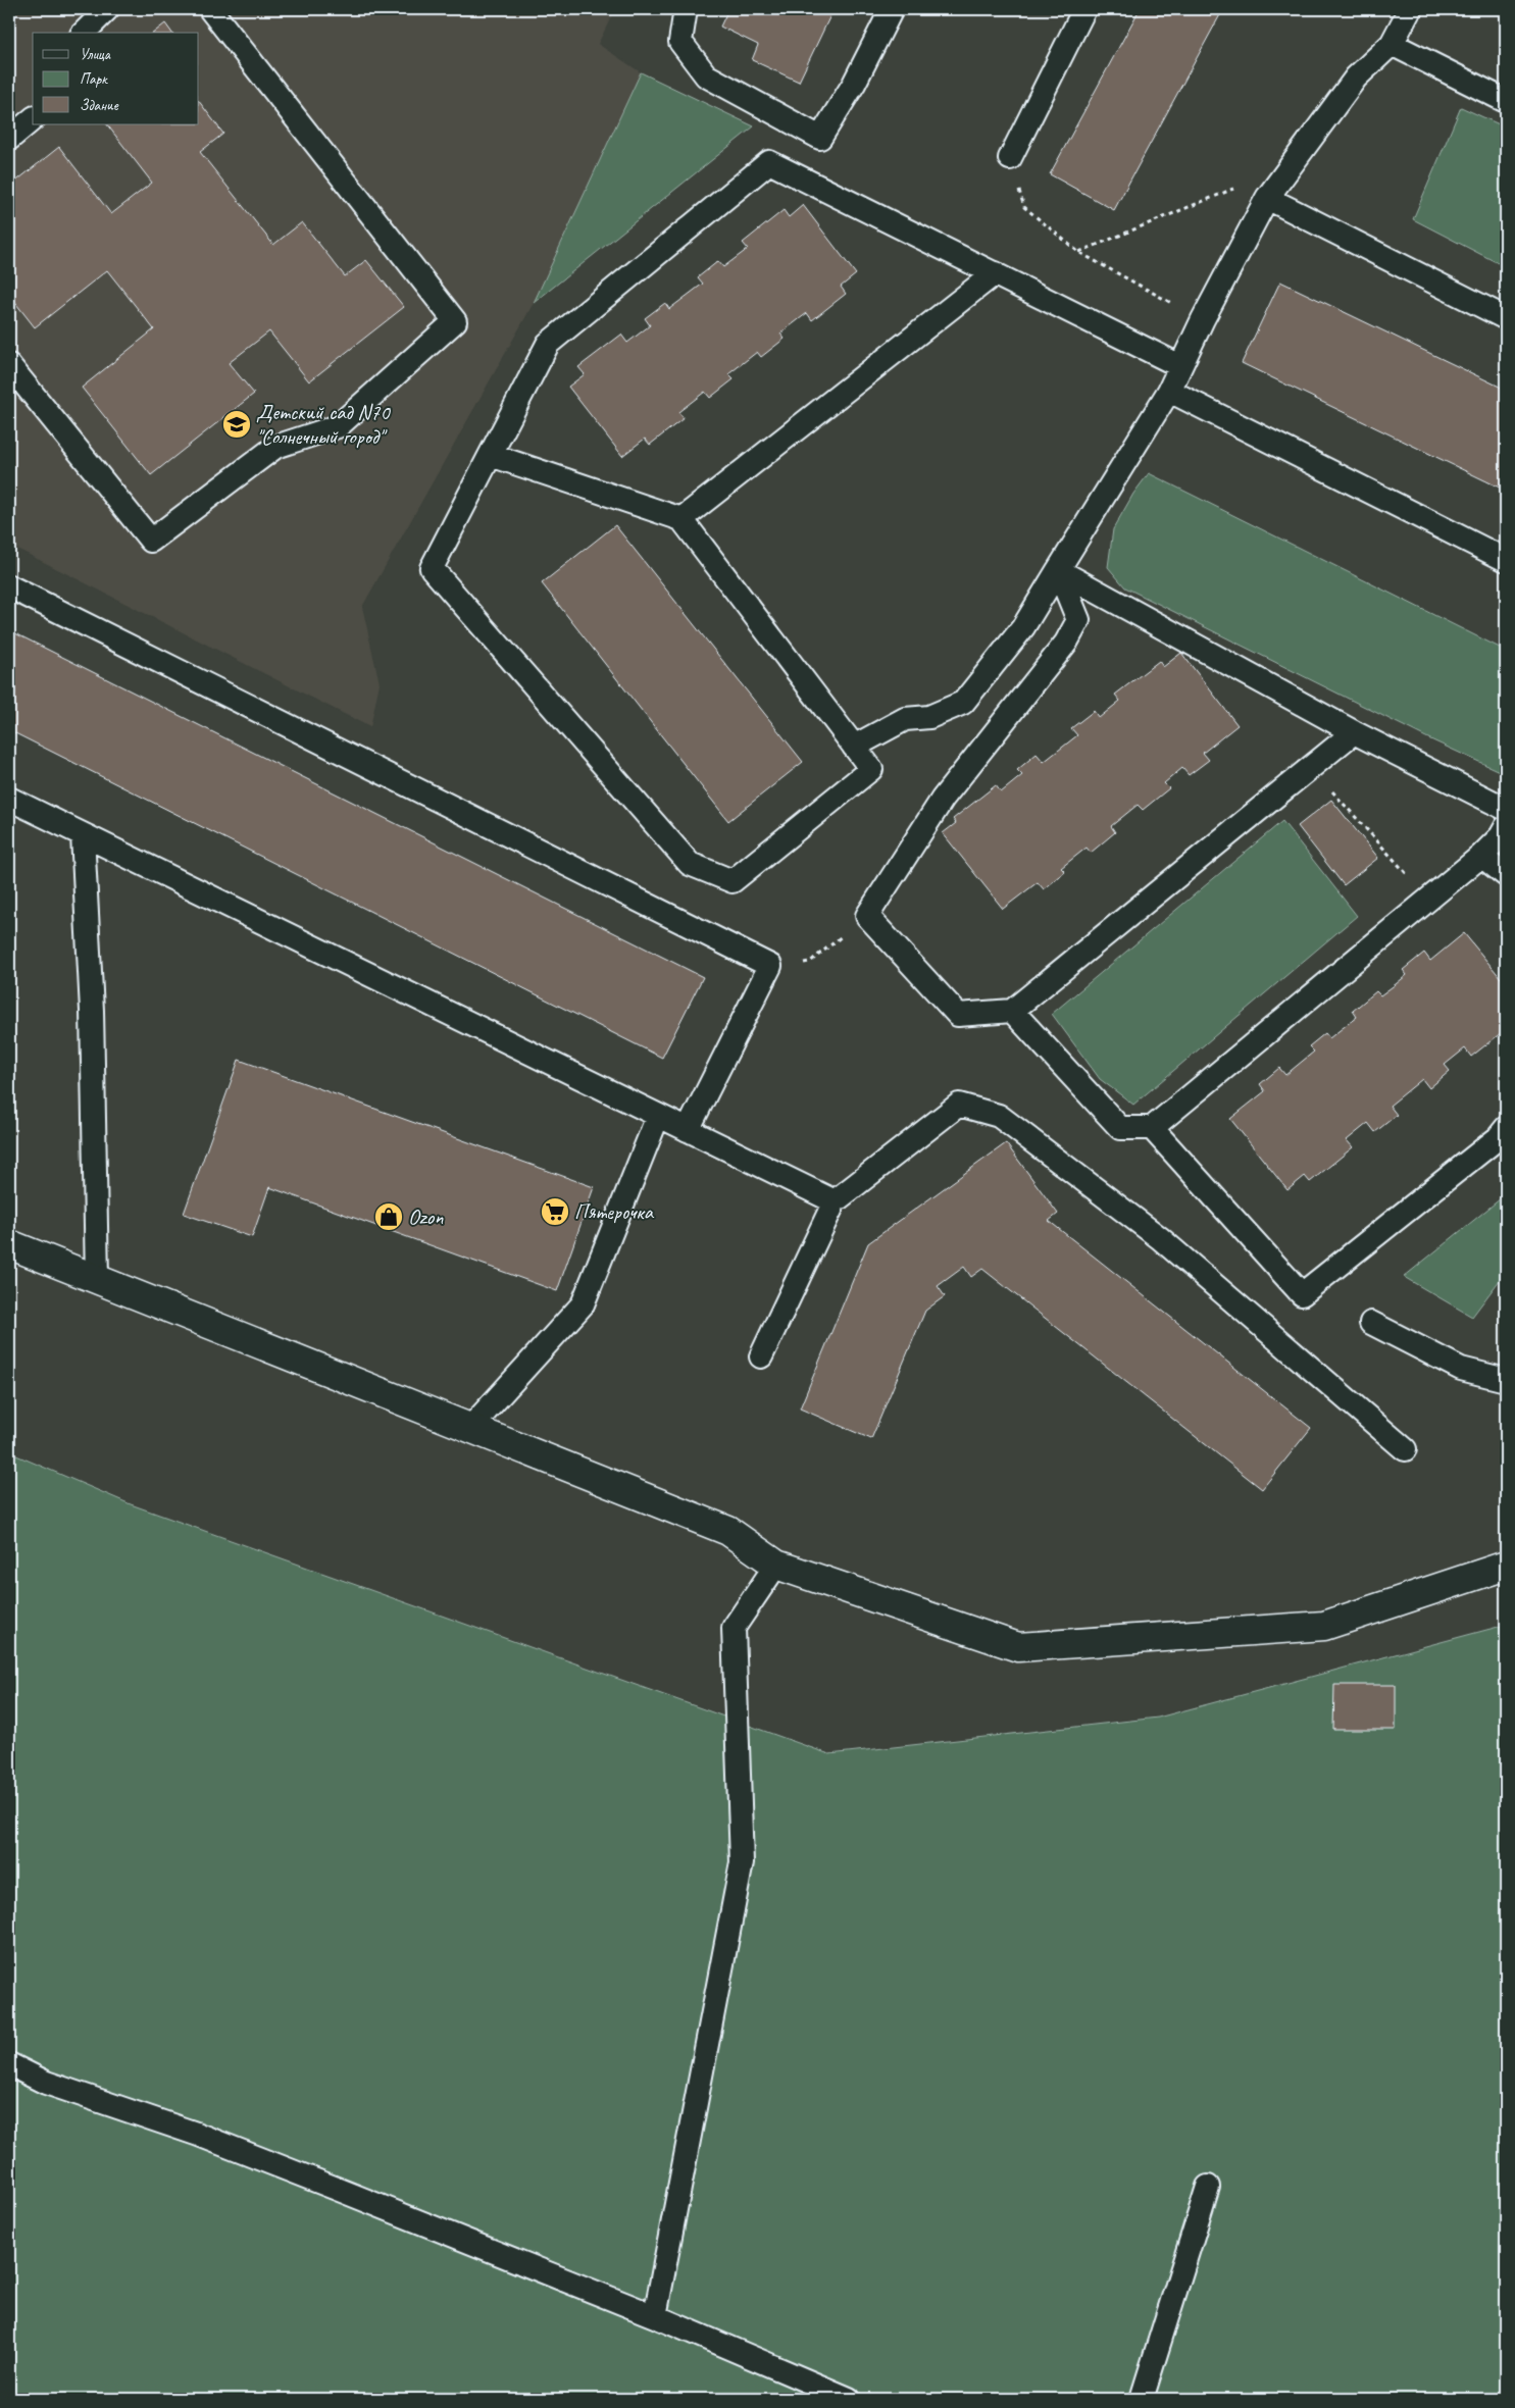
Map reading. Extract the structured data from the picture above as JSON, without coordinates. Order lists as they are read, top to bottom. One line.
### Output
{"places":{"school or university":["Детский сад N70 \"Солнечный город\""],"supermarket":["Пятерочка"],"shop":["Ozon"]},"legend":["Улица","Парк","Здание"]}
